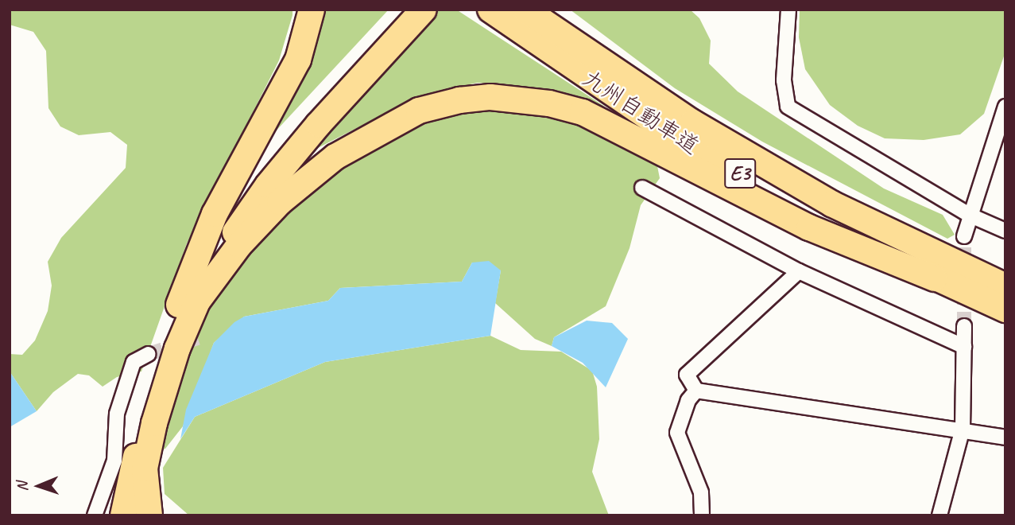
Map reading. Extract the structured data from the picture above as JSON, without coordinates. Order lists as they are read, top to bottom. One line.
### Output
{"streets":{"highway":["九州自動車道","E3"]},"north":"left"}
